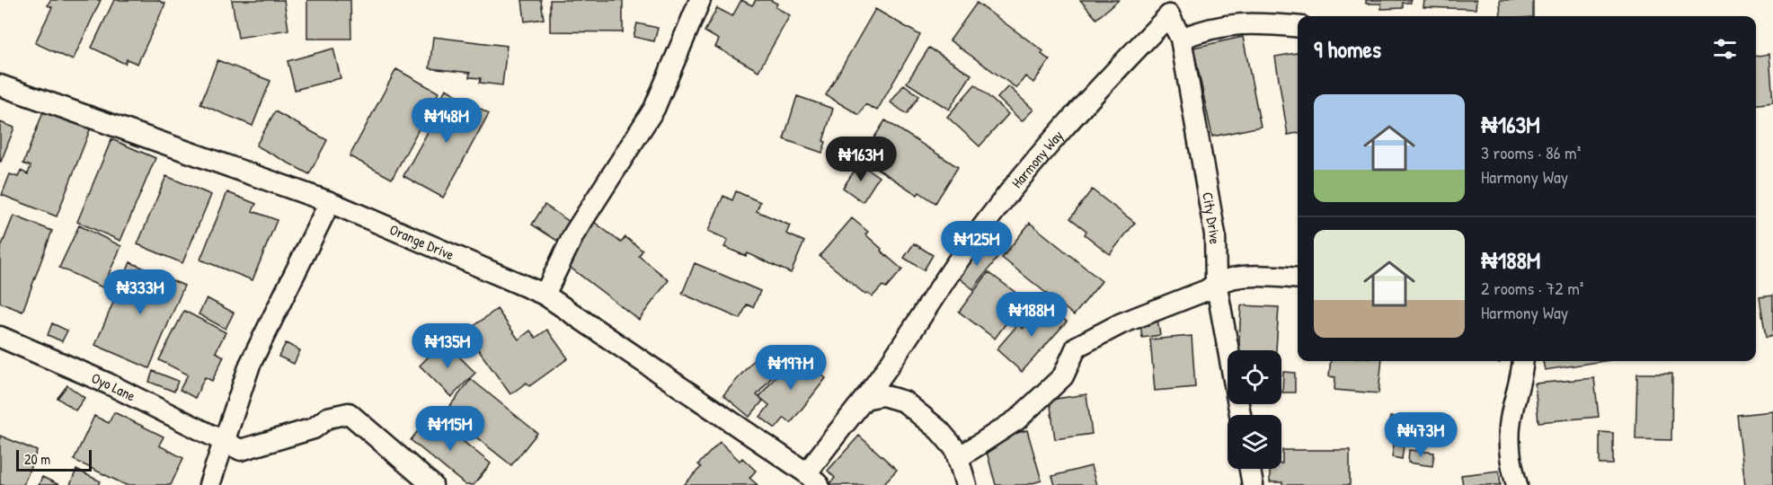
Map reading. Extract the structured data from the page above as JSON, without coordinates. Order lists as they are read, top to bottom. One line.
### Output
{"streets":{"street":["Harmony Way","City Drive","Orange Drive","Oyo Lane"]},"crossings":[["Harmony Way","City Drive"],["Harmony Way","Orange Drive"]],"scale_bar":"20 m","page":{"heading":"9 homes","list":[{"name":"₦163M","note":"3 rooms · 86 m² · Harmony Way"},{"name":"₦188M","note":"2 rooms · 72 m² · Harmony Way"}],"price":["₦148M","₦163M","₦125M","₦333M","₦188M","₦135M","₦197M","₦115M","₦473M"],"scale":"20 m"}}
